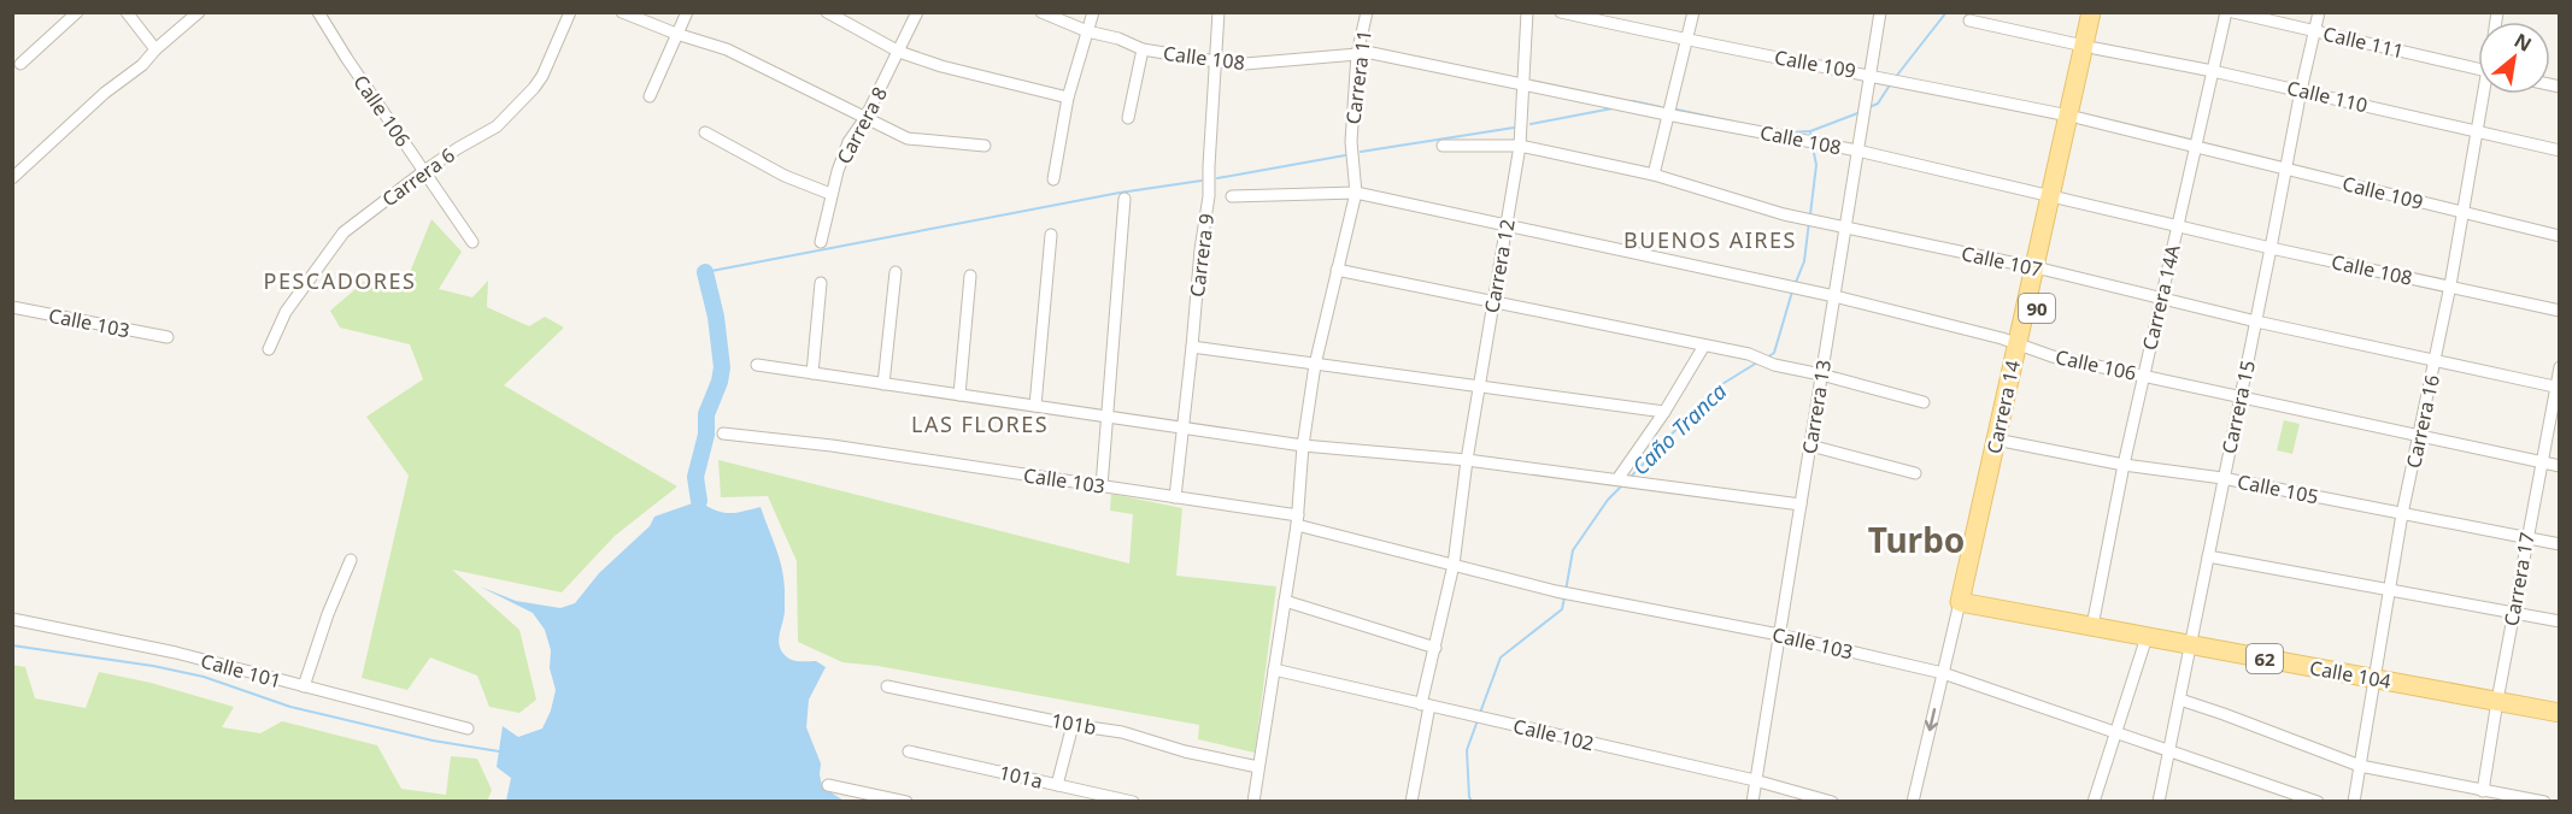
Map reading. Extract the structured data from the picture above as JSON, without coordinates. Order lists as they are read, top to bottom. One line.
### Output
{"streets":{"main road":["90","Carrera 14","62","Calle 104"],"street":["Calle 111","Calle 108","Calle 109","Carrera 11","Calle 110","Calle 106","Carrera 8","Carrera 6","Carrera 9","Calle 107","Carrera 12","Carrera 14A","Calle 103","Carrera 13","Carrera 15","Carrera 16","Calle 105","Carrera 17","Calle 101","101b","Calle 102","101a"]},"crossings":[["Calle 111","Carrera 15"],["Calle 108","Carrera 11"],["Calle 108","Carrera 9"],["Calle 108","Carrera 12"],["Calle 108","Carrera 14A"],["Calle 108","Carrera 13"],["Calle 108","Carrera 14"],["Calle 108","Carrera 15"],["Calle 108","Carrera 16"],["Calle 109","Carrera 14A"],["Calle 109","Carrera 13"],["Calle 109","Carrera 14"],["Calle 109","Carrera 15"],["Calle 109","Carrera 16"],["Carrera 11","Calle 106"],["Calle 110","Carrera 14A"],["Calle 110","Carrera 14"],["Calle 110","Carrera 15"],["Calle 110","Carrera 16"],["Calle 106","Carrera 6"],["Calle 106","Carrera 12"],["Calle 106","Carrera 14A"],["Calle 106","Carrera 13"],["Calle 106","Carrera 14"],["Calle 106","Carrera 15"],["Calle 106","Carrera 16"],["Calle 106","Carrera 17"],["Carrera 9","Calle 103"],["Calle 107","Carrera 12"],["Calle 107","Carrera 14A"],["Calle 107","Carrera 13"],["Calle 107","Carrera 14"],["Calle 107","Carrera 15"],["Calle 107","Carrera 16"],["Calle 107","Carrera 17"],["Carrera 12","Calle 103"],["Carrera 12","Calle 102"],["Carrera 14A","Calle 105"],["Carrera 14A","Calle 104"],["Calle 103","Carrera 13"],["Calle 103","Carrera 14"],["Calle 103","Carrera 15"],["Carrera 13","Calle 102"],["Carrera 14","Calle 105"],["Carrera 14","Calle 104"],["Carrera 15","Calle 105"],["Carrera 15","Calle 104"],["Carrera 16","Calle 105"],["Carrera 16","Calle 104"],["Calle 105","Carrera 17"],["Carrera 17","Calle 104"]],"districts":["BUENOS AIRES","PESCADORES","LAS FLORES","Turbo"],"water":["Caño Tranca"],"north":"top right"}
